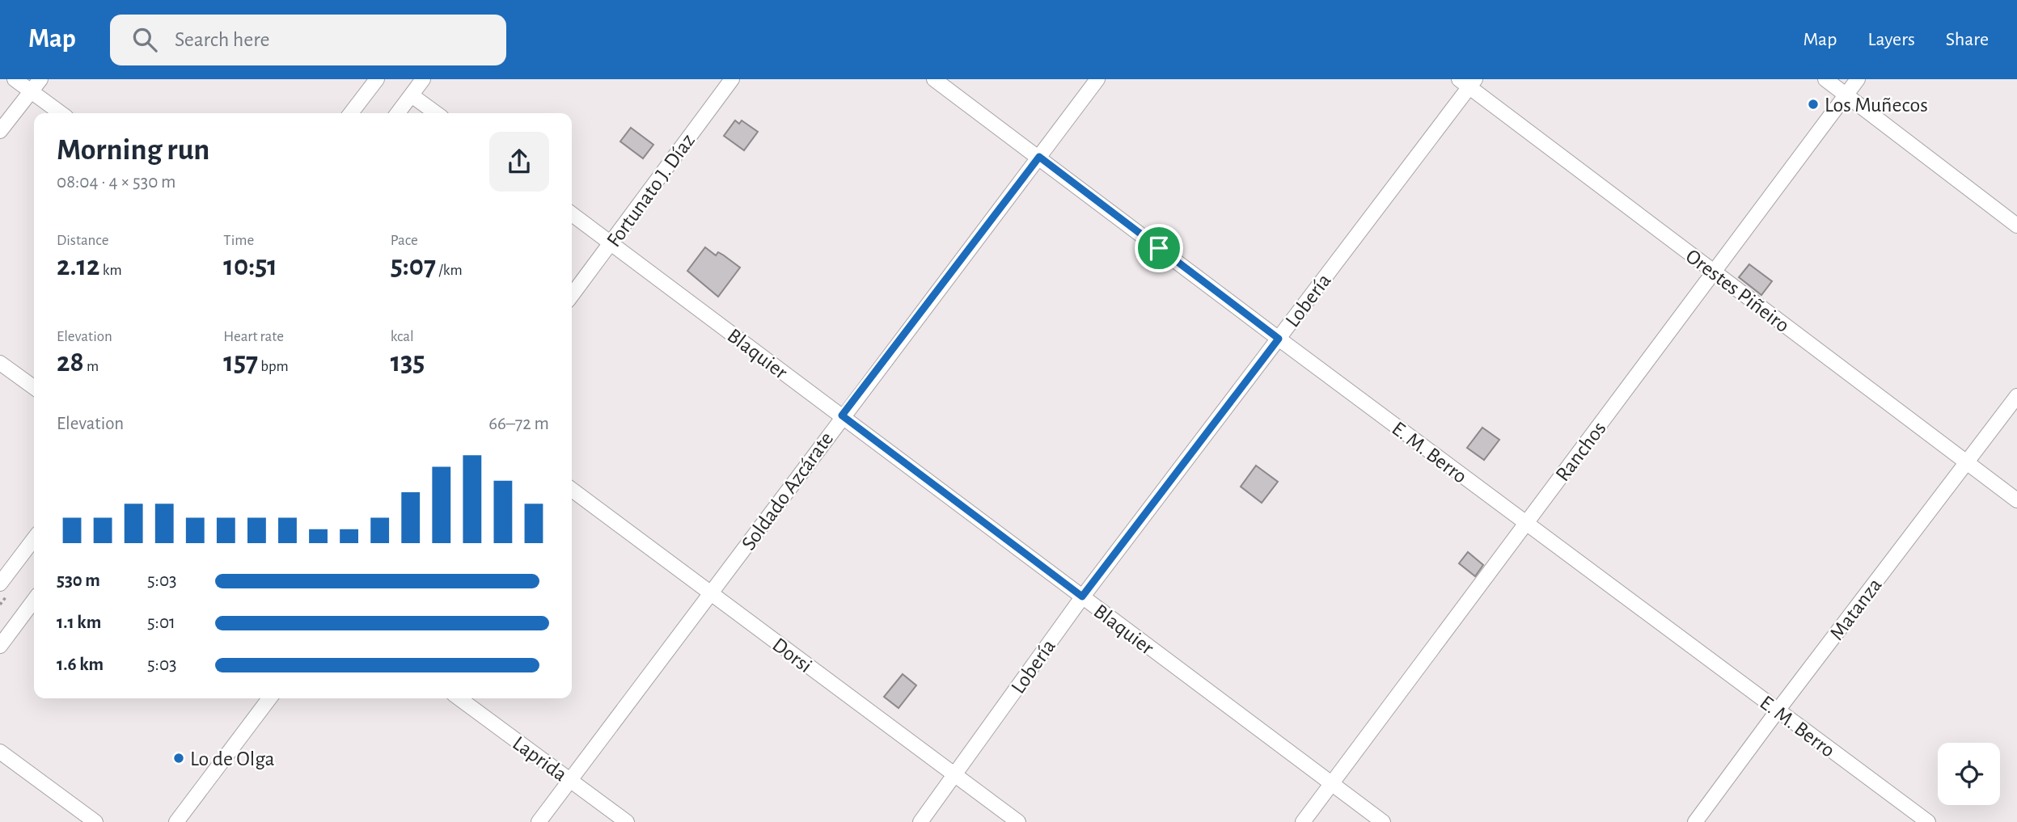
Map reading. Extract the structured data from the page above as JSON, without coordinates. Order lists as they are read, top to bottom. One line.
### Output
{"streets":{"street":["Fortunato J. Díaz","Orestes Piñeiro","Lobería","Blaquier","Ranchos","E. M. Berro","Soldado Azcárate","Matanza","Dorsi","Laprida"]},"crossings":[["Fortunato J. Díaz","Blaquier"],["Orestes Piñeiro","Lobería"],["Orestes Piñeiro","Ranchos"],["Orestes Piñeiro","Matanza"],["Lobería","Blaquier"],["Lobería","E. M. Berro"],["Lobería","Dorsi"],["Blaquier","Ranchos"],["Blaquier","Soldado Azcárate"],["Ranchos","E. M. Berro"],["E. M. Berro","Soldado Azcárate"],["E. M. Berro","Matanza"],["Soldado Azcárate","Dorsi"],["Soldado Azcárate","Laprida"]],"places":["Los Muñecos","Lo de Olga"],"page":{"header":"Map","search":"Search here","nav":["Map","Layers","Share"],"heading":["Morning run","08:04 · 4 × 530 m"],"stats":[["Distance","2.12 km"],["Time","10:51"],["Pace","5:07 /km"],["Elevation","28 m"],["Heart rate","157 bpm"],["kcal","135"]],"chart":["Elevation","66–72 m"],"list":[{"name":"530 m","note":"5:03"},{"name":"1.1 km","note":"5:01"},{"name":"1.6 km","note":"5:03"}]}}
